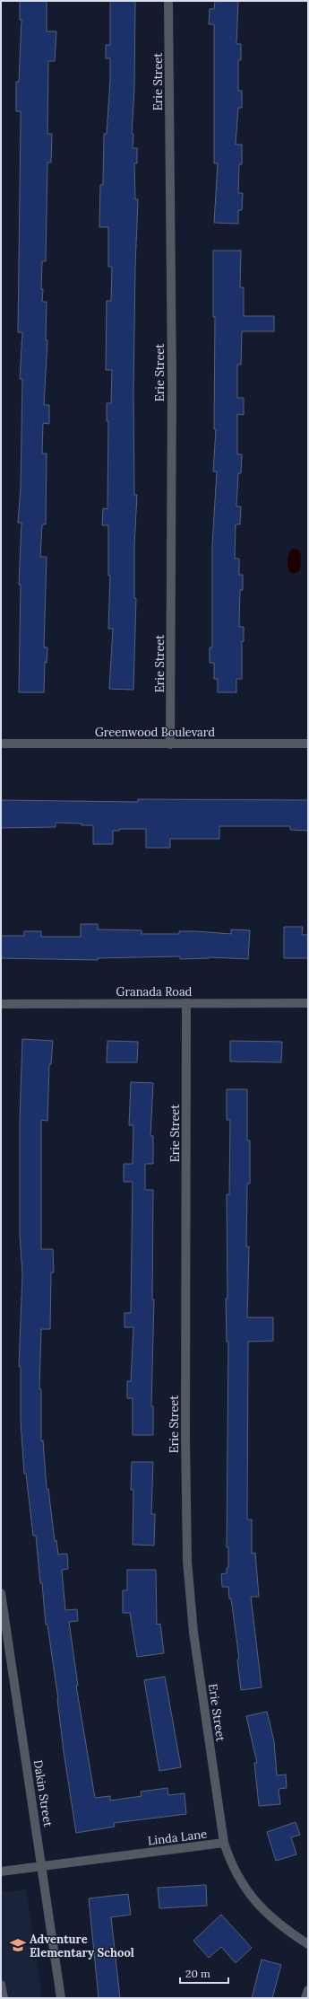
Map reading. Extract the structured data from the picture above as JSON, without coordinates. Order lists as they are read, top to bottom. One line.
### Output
{"streets":{"street":["Erie Street","Greenwood Boulevard","Granada Road","Dakin Street","Linda Lane"]},"crossings":[["Erie Street","Greenwood Boulevard"],["Erie Street","Granada Road"],["Erie Street","Linda Lane"],["Dakin Street","Linda Lane"]],"places":{"school or university":["Adventure Elementary School"]},"scale_bar":"20 m"}
